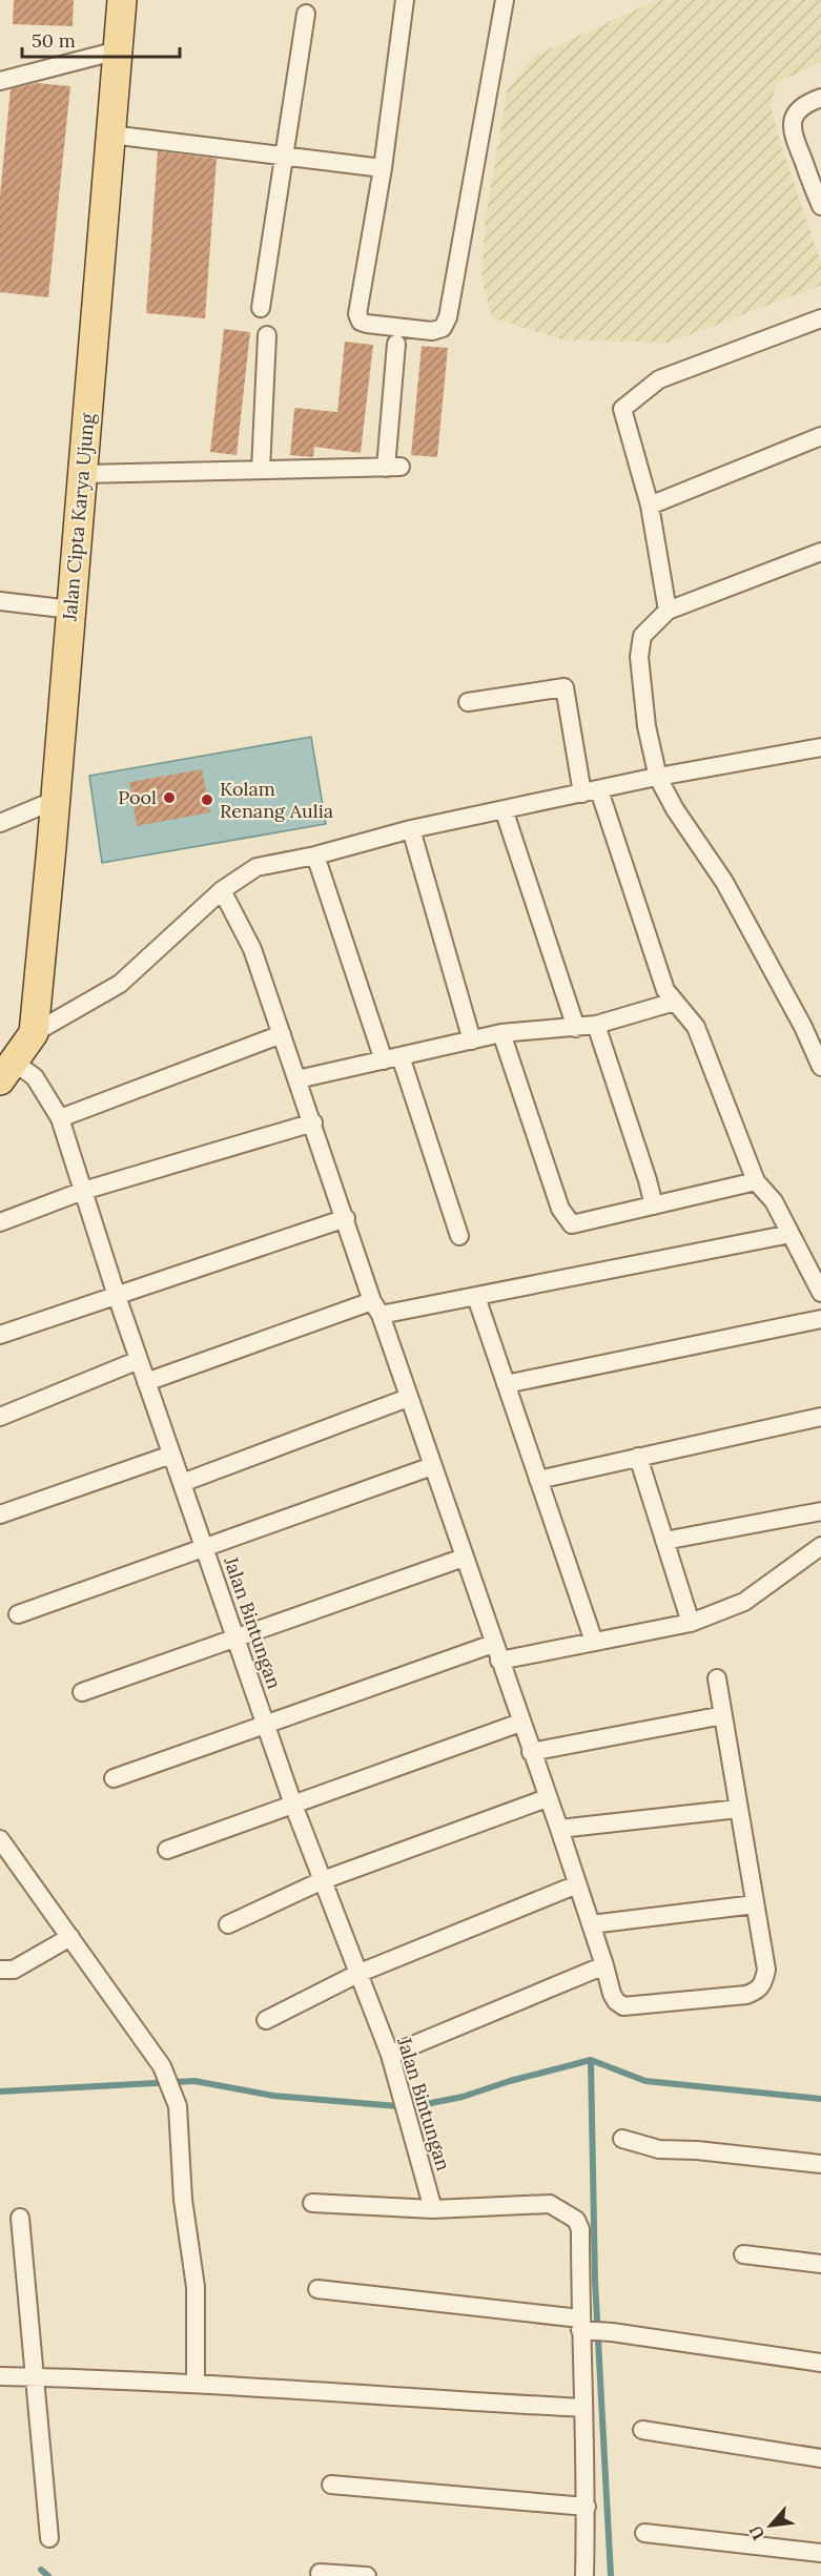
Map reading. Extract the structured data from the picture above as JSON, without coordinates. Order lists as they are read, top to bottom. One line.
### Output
{"streets":{"main road":["Jalan Cipta Karya Ujung"],"street":["Jalan Bintungan"]},"places":["Pool","Kolam Renang Aulia"],"scale_bar":"50 m","north":"bottom left"}
